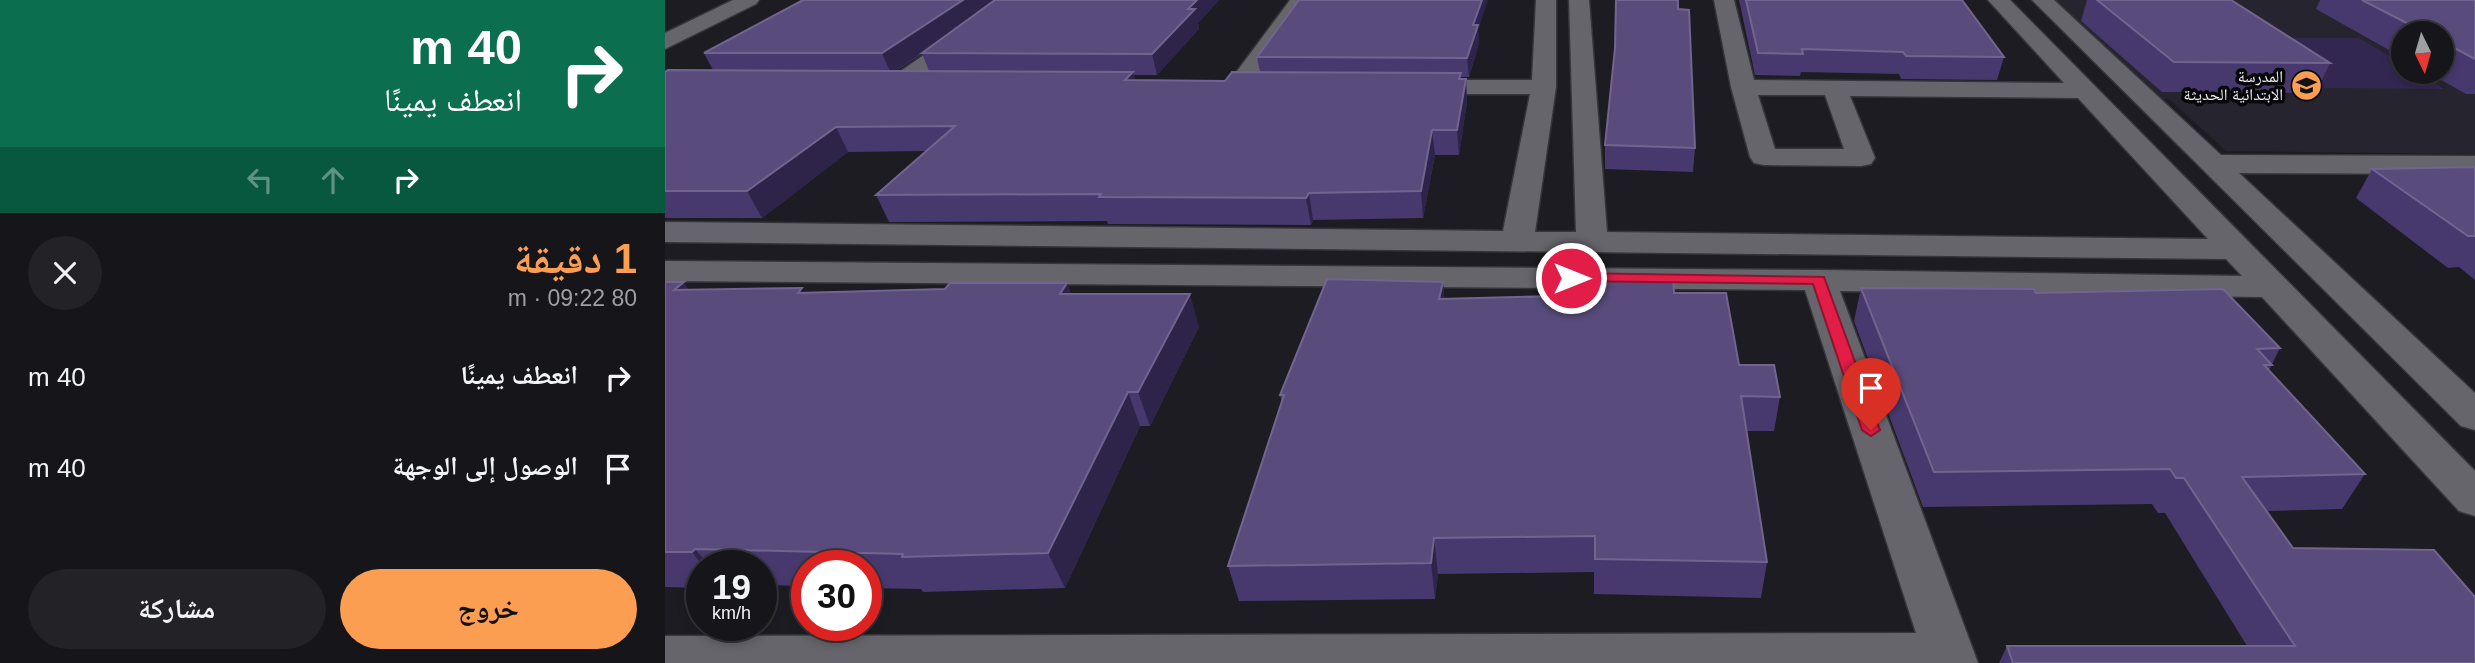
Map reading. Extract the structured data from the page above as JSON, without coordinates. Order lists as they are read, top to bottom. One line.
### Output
{"places":{"school or university":["المدرسة الابتدائية الحديثة"]},"north":"bottom","page":{"turn":["40 m","انعطف يمينًا"],"heading":["1 دقيقة","80 m · 09:22"],"list":[{"name":"انعطف يمينًا","value":"40 m"},{"name":"الوصول إلى الوجهة","value":"40 m"}],"speed":"19 km/h","limit":"30","buttons":["خروج","مشاركة"]}}
